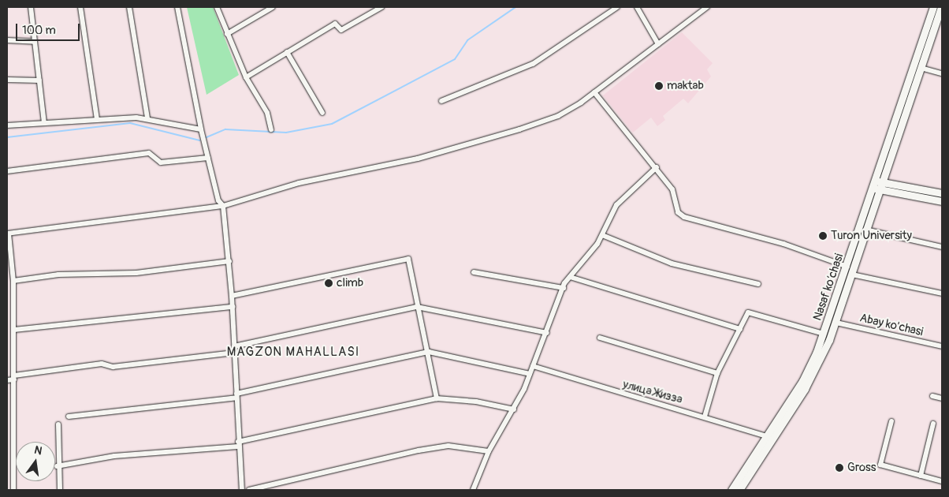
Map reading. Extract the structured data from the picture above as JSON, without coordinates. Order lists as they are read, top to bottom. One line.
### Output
{"streets":{"main road":["Nasaf ko‘chasi"],"street":["Abay ko'chasi","улица Жизза"]},"crossings":[["Nasaf ko‘chasi","Abay ko'chasi"],["Nasaf ko‘chasi","улица Жизза"]],"districts":["MAGZON MAHALLASI"],"places":["maktab","Turon University","climb","Gross"],"scale_bar":"100 m","north":"top"}
